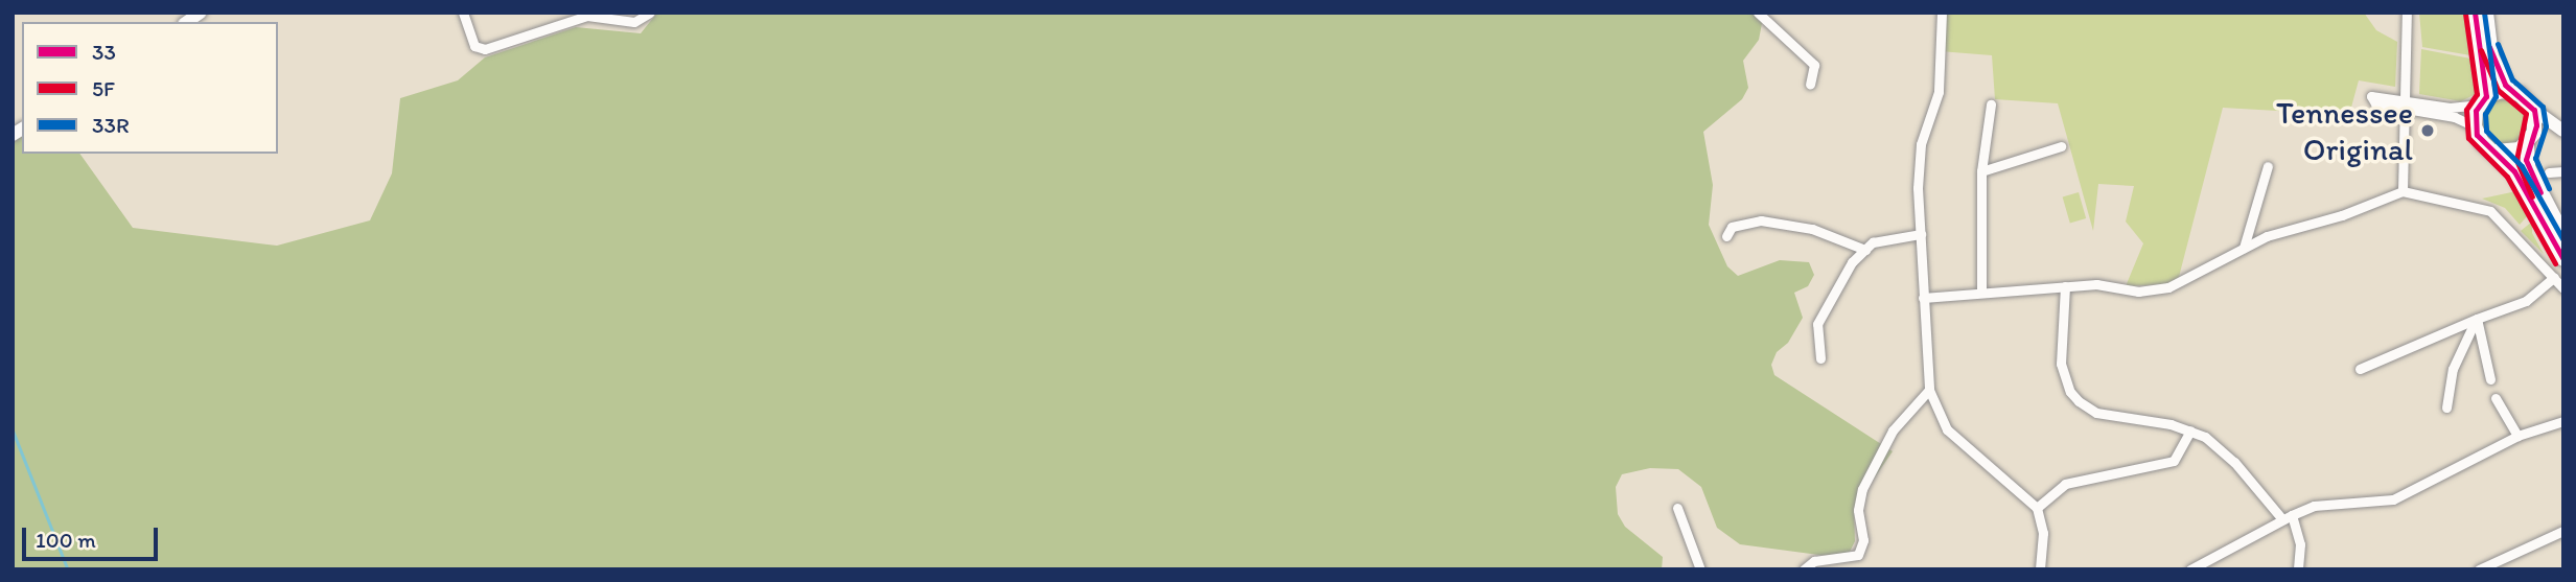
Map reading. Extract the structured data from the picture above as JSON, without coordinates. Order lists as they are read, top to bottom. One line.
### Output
{"places":["Tennessee Original"],"lines":["transit line 33","transit line 33R","transit line 5F"],"legend":["33","5F","33R"],"scale_bar":"100 m"}
